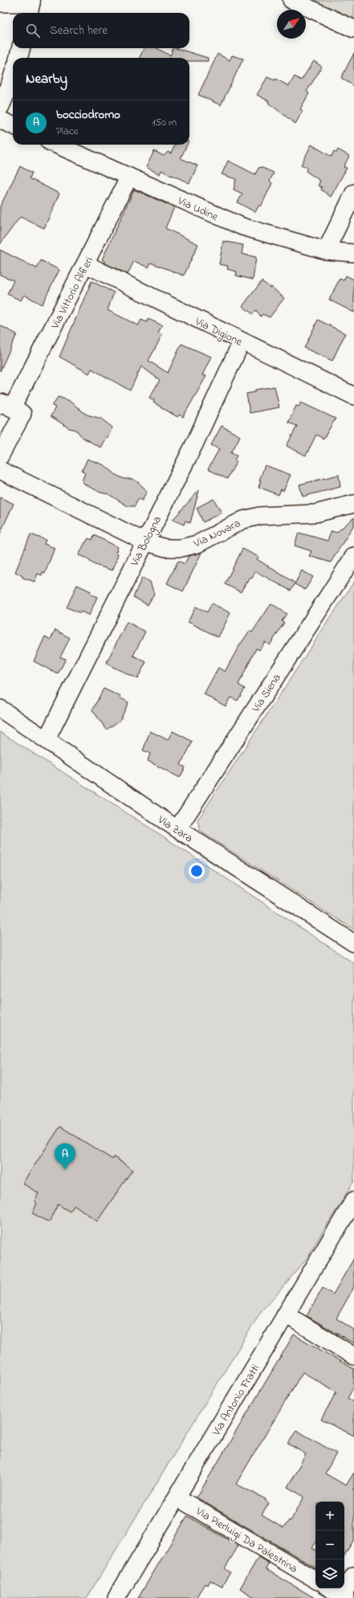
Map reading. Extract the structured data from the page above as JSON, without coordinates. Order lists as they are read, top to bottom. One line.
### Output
{"streets":{"street":["Via Udine","Via Vittorio Alfieri","Via Digione","Via Novara","Via Bologna","Via Siena","Via Zara","Via Antonio Fratti","Via Pierluigi Da Palestrina"]},"crossings":[["Via Udine","Via Vittorio Alfieri"],["Via Vittorio Alfieri","Via Digione"],["Via Digione","Via Bologna"],["Via Novara","Via Bologna"],["Via Bologna","Via Zara"],["Via Siena","Via Zara"],["Via Antonio Fratti","Via Pierluigi Da Palestrina"]],"north":"top right","page":{"search":"Search here","heading":"Nearby","list":[{"mark":"A","name":"bocciodromo","note":"Place","value":"150 m"}],"pins":"A","map_buttons":["+","−"]}}
